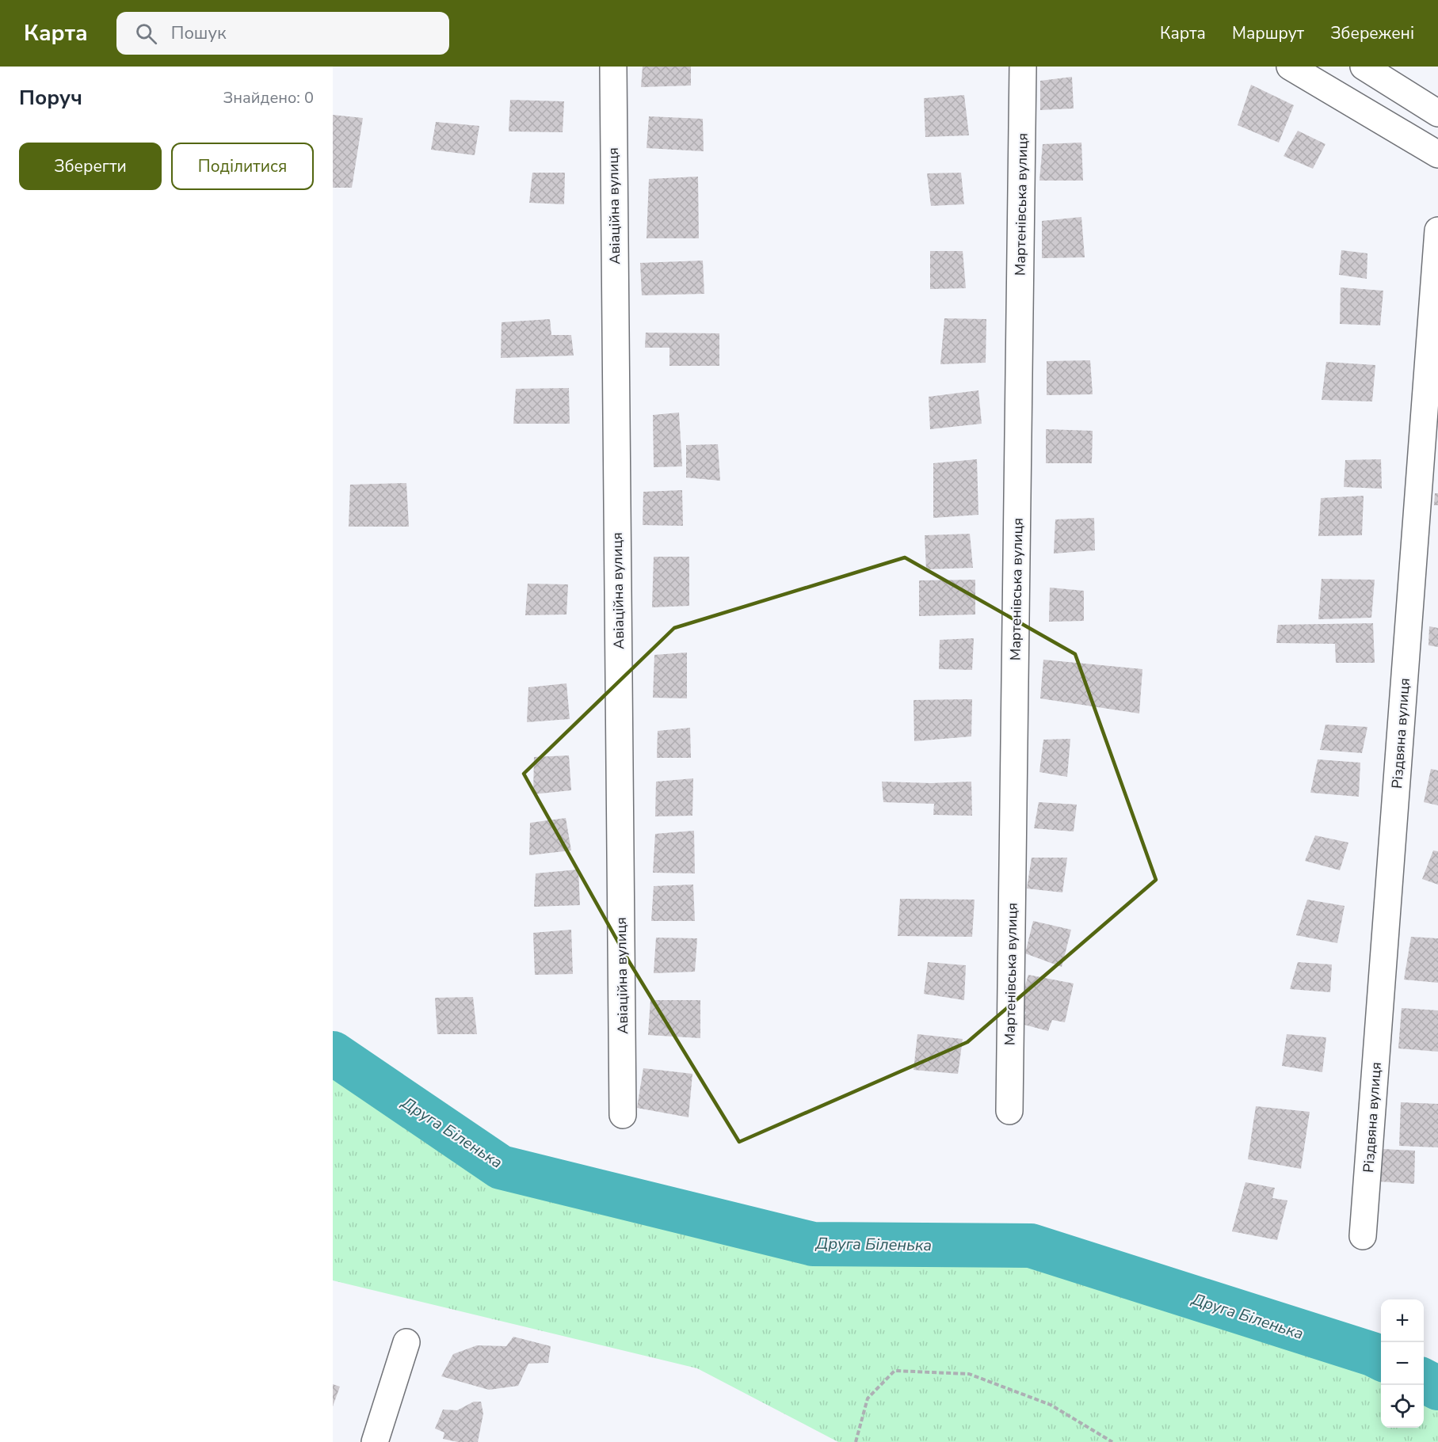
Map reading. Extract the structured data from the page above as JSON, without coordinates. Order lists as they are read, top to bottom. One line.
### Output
{"streets":{"street":["Мартенівська вулиця","Авіаційна вулиця","Різдвяна вулиця"]},"water":["Друга Біленька"],"page":{"header":"Карта","search":"Пошук","nav":["Карта","Маршрут","Збережені"],"heading":["Поруч","Знайдено: 0"],"buttons":["Зберегти","Поділитися"],"map_buttons":["+","−"]}}
